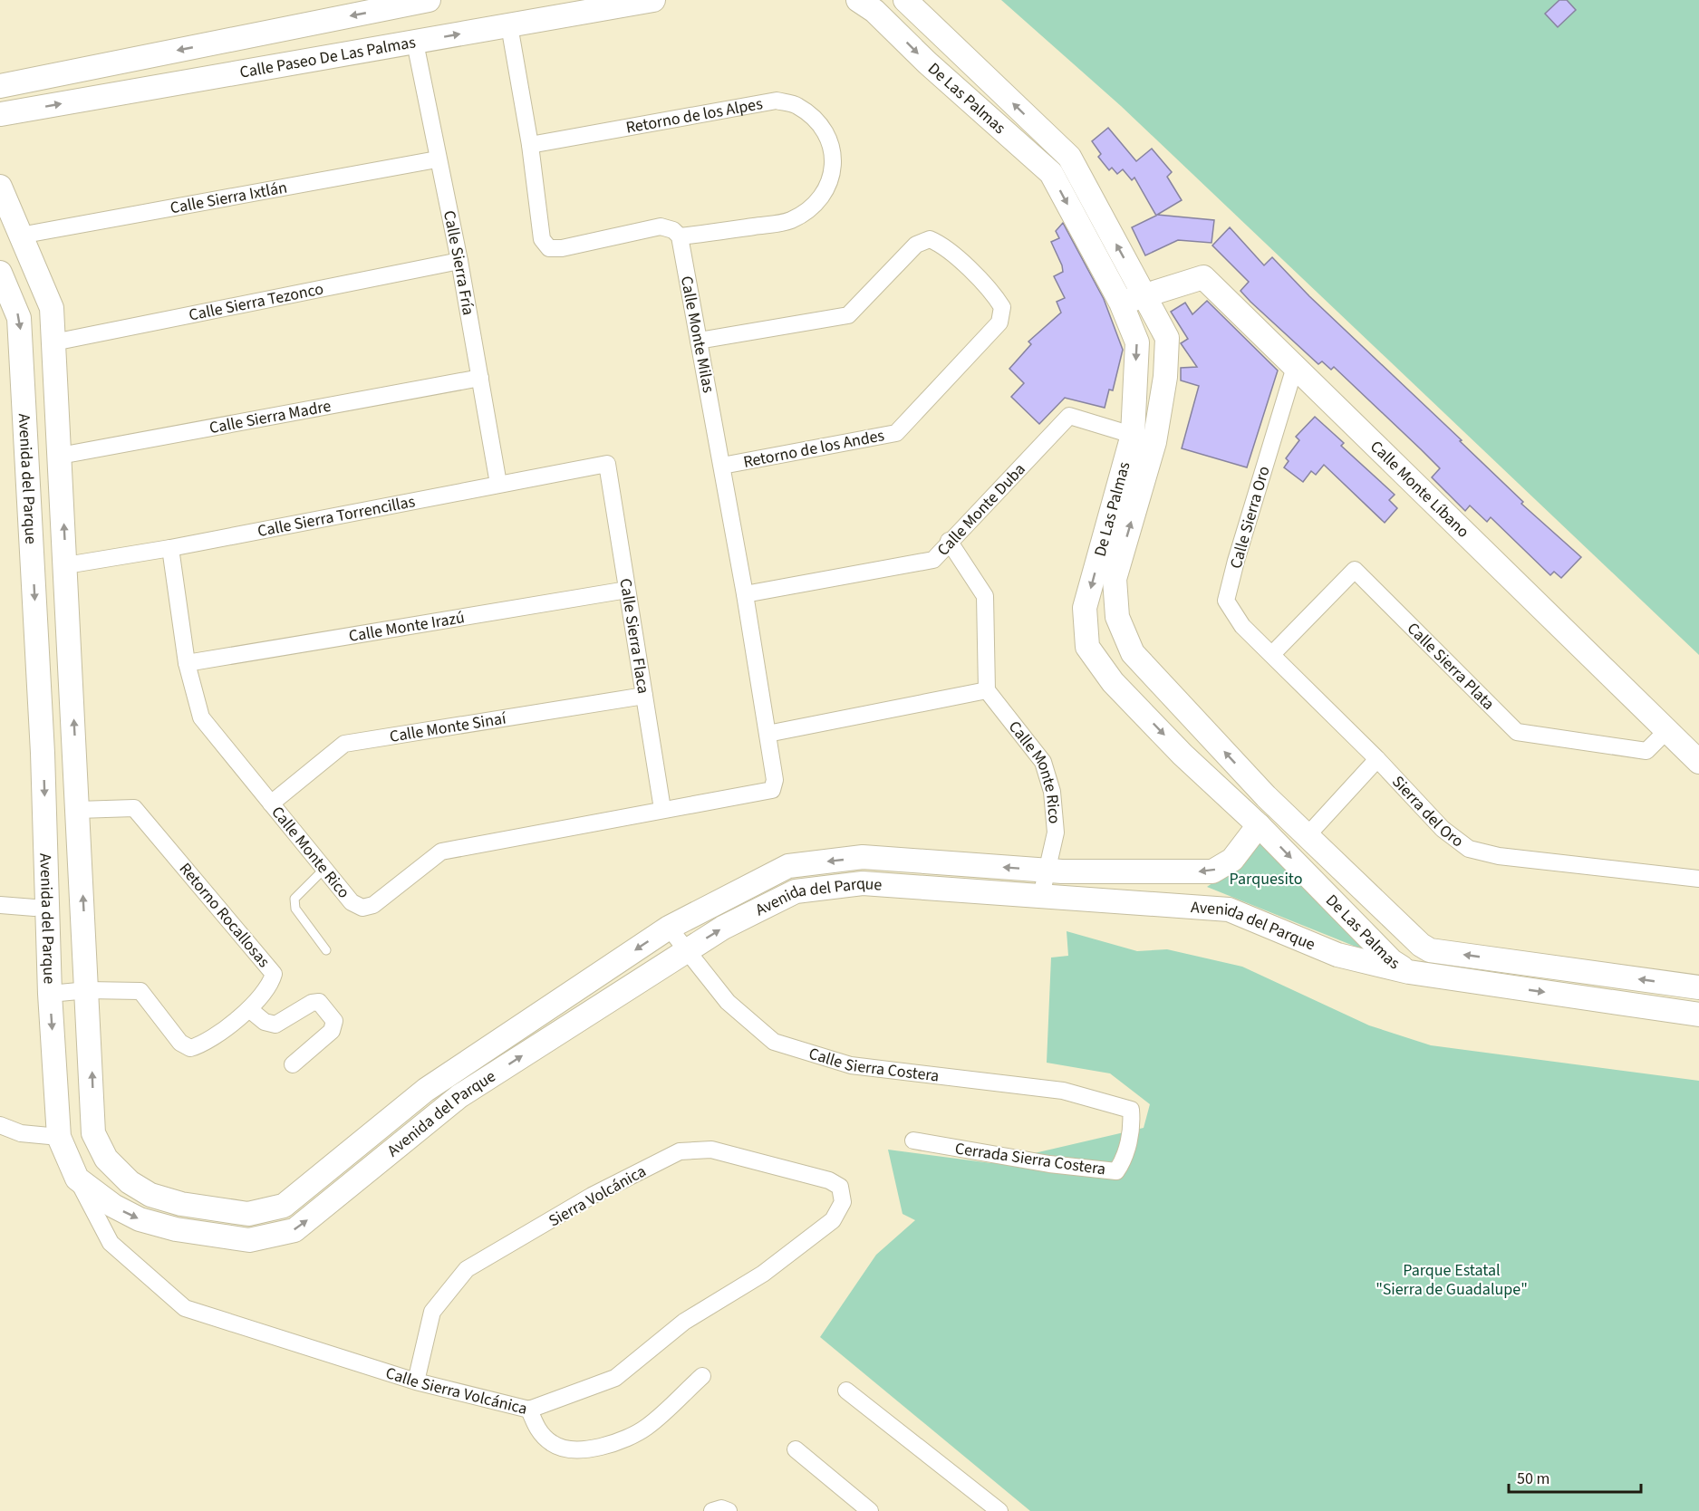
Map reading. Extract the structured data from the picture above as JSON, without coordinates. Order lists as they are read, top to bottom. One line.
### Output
{"streets":{"street":["Calle Paseo De Las Palmas","De Las Palmas","Retorno de los Alpes","Calle Sierra Ixtlán","Calle Sierra Fría","Calle Sierra Tezonco","Calle Monte Milas","Calle Sierra Madre","Retorno de los Andes","Avenida del Parque","Calle Monte Líbano","Calle Monte Duba","Calle Sierra Torrencillas","Calle Sierra Oro","Calle Monte Irazú","Calle Sierra Flaca","Calle Sierra Plata","Calle Monte Sinaí","Calle Monte Rico","Sierra del Oro","Retorno Rocallosas","Calle Sierra Costera","Cerrada Sierra Costera","Sierra Volcánica","Calle Sierra Volcánica"]},"crossings":[["Calle Paseo De Las Palmas","Calle Sierra Fría"],["De Las Palmas","Avenida del Parque"],["De Las Palmas","Calle Monte Líbano"],["De Las Palmas","Calle Monte Duba"],["Retorno de los Alpes","Calle Monte Milas"],["Calle Sierra Ixtlán","Calle Sierra Fría"],["Calle Sierra Ixtlán","Avenida del Parque"],["Calle Sierra Fría","Calle Sierra Tezonco"],["Calle Sierra Fría","Calle Sierra Madre"],["Calle Sierra Fría","Calle Sierra Torrencillas"],["Calle Sierra Tezonco","Avenida del Parque"],["Calle Monte Milas","Retorno de los Andes"],["Calle Monte Milas","Calle Monte Duba"],["Calle Monte Milas","Calle Monte Rico"],["Calle Sierra Madre","Avenida del Parque"],["Avenida del Parque","Calle Sierra Torrencillas"],["Avenida del Parque","Calle Monte Rico"],["Avenida del Parque","Retorno Rocallosas"],["Avenida del Parque","Calle Sierra Costera"],["Avenida del Parque","Calle Sierra Volcánica"],["Calle Monte Líbano","Calle Sierra Oro"],["Calle Monte Líbano","Calle Sierra Plata"],["Calle Sierra Torrencillas","Calle Sierra Flaca"],["Calle Sierra Torrencillas","Calle Monte Rico"],["Calle Sierra Oro","Calle Sierra Plata"],["Calle Sierra Oro","Sierra del Oro"],["Calle Monte Irazú","Calle Sierra Flaca"],["Calle Monte Irazú","Calle Monte Rico"],["Calle Sierra Flaca","Calle Monte Sinaí"],["Calle Sierra Flaca","Calle Monte Rico"],["Calle Sierra Plata","Sierra del Oro"],["Calle Monte Sinaí","Calle Monte Rico"],["Calle Sierra Costera","Cerrada Sierra Costera"],["Sierra Volcánica","Calle Sierra Volcánica"]],"parks":["Parquesito","Parque Estatal \"Sierra de Guadalupe\""],"scale_bar":"50 m"}
